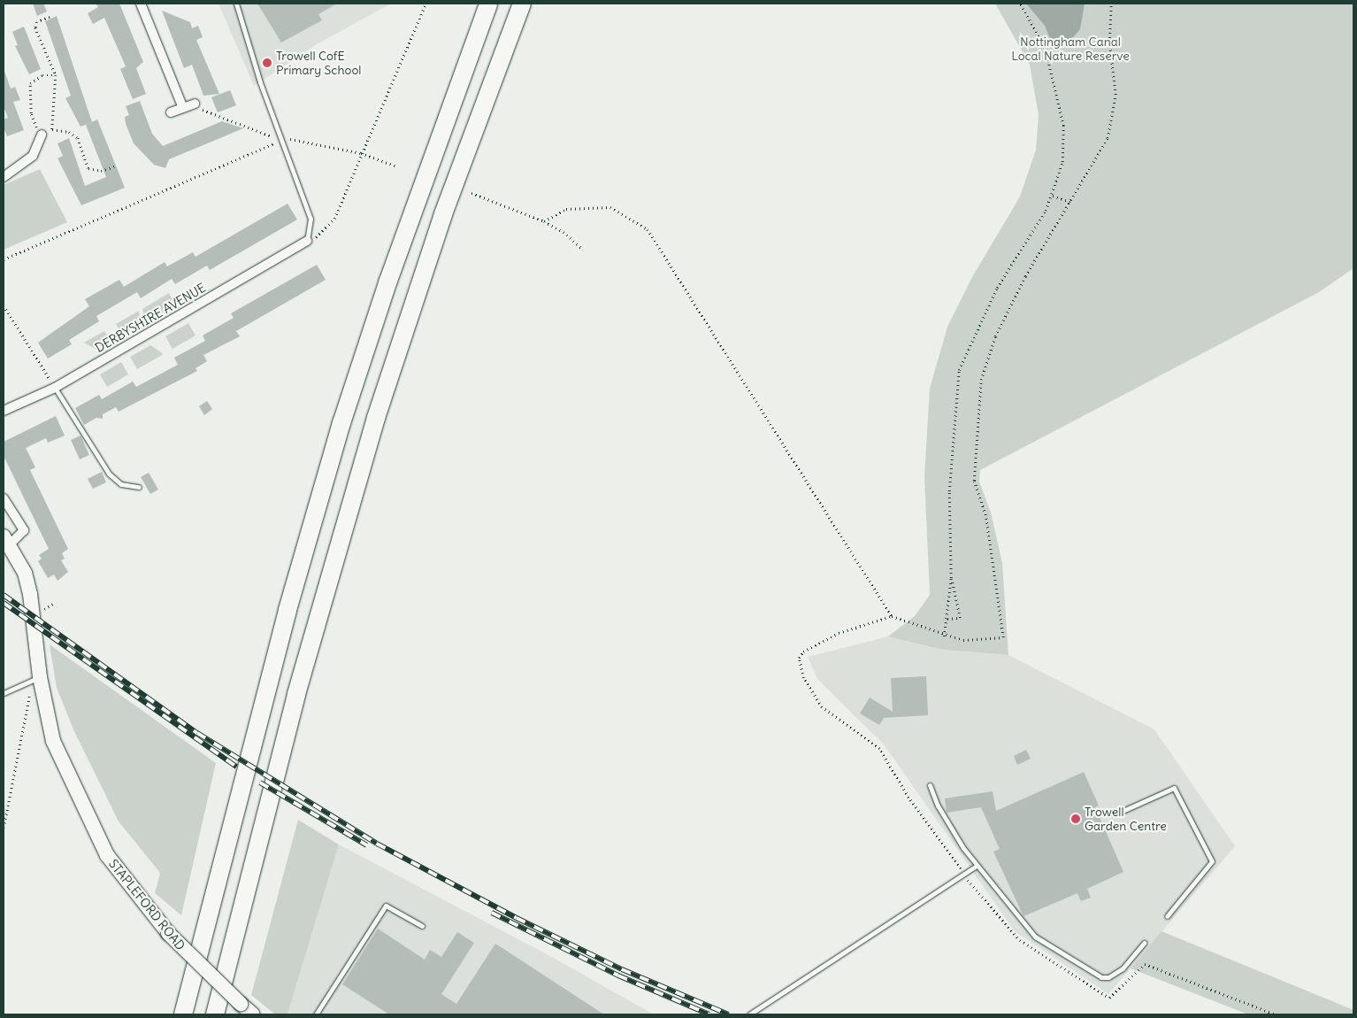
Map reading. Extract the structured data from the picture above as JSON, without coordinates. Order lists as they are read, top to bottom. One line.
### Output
{"streets":{"main road":["STAPLEFORD ROAD"],"street":["DERBYSHIRE AVENUE"]},"parks":["Nottingham Canal Local Nature Reserve"],"places":["Trowell CofE Primary School","Trowell Garden Centre"]}
